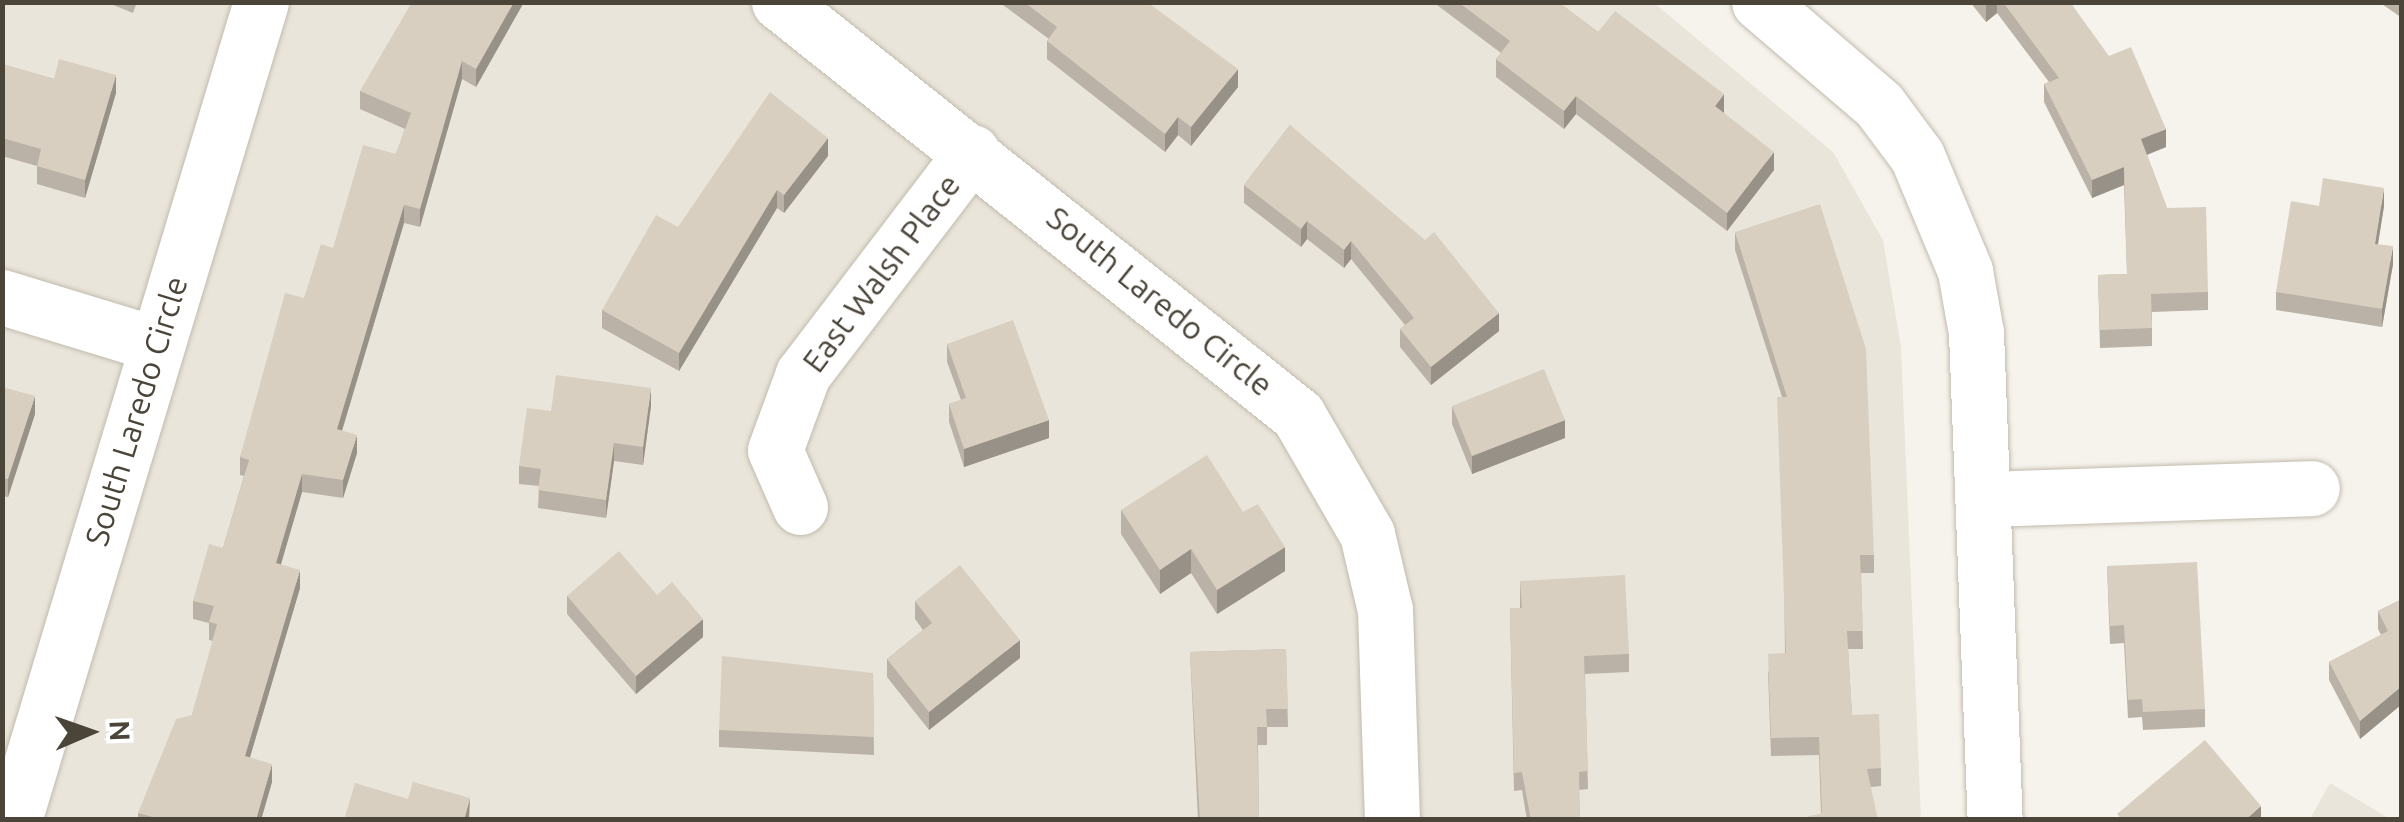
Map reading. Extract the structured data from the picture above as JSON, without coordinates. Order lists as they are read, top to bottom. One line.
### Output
{"streets":{"street":["East Walsh Place","South Laredo Circle"]},"crossings":[["East Walsh Place","South Laredo Circle"]],"north":"right"}
